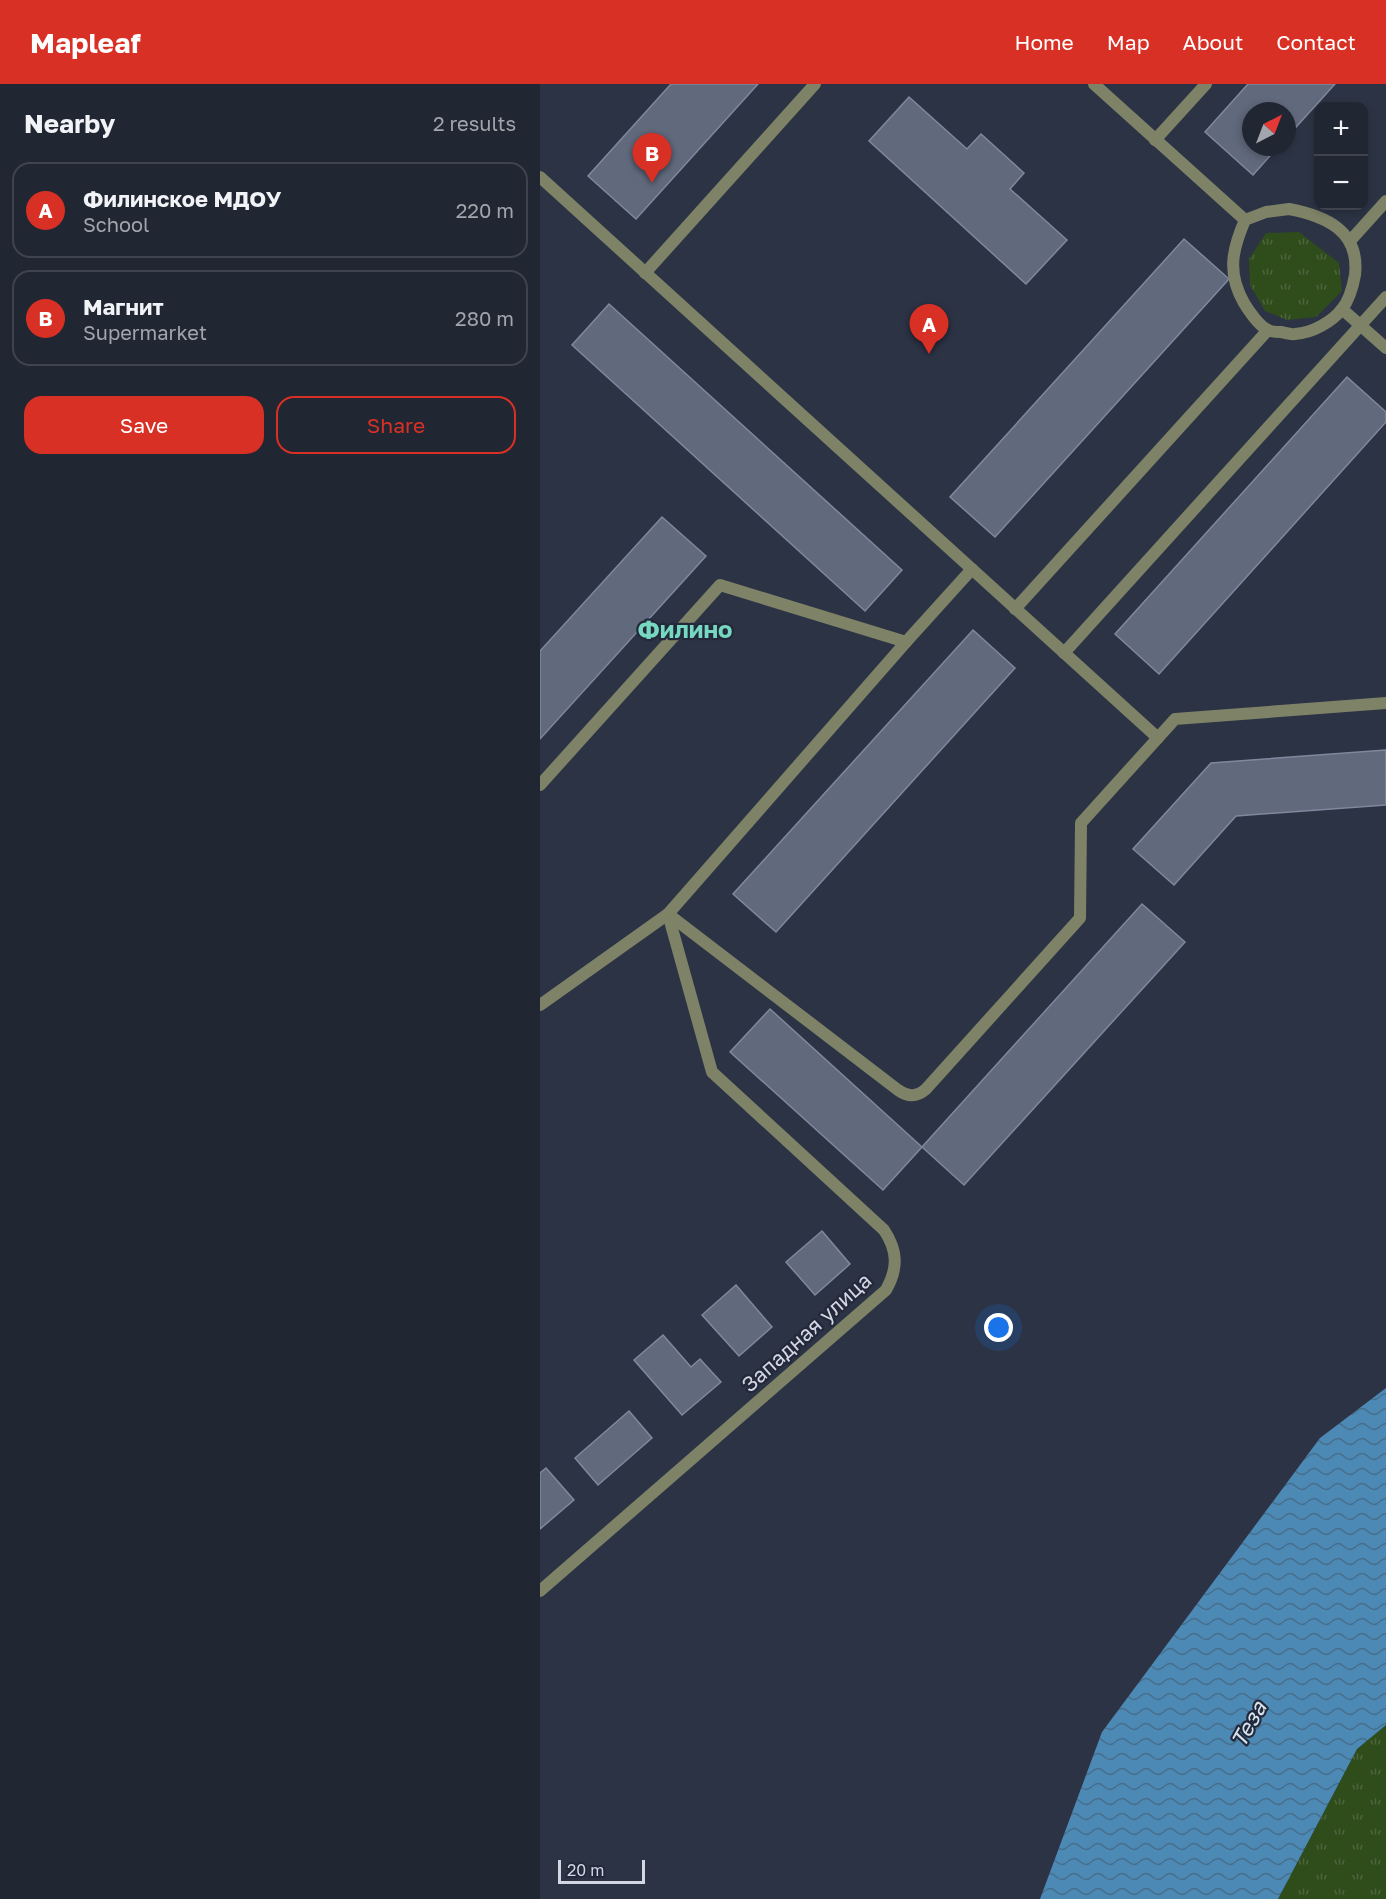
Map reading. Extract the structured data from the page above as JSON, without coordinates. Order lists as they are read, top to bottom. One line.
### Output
{"streets":{"street":["Западная улица"]},"districts":["Филино"],"water":["Теза"],"scale_bar":"20 m","north":"top right","page":{"header":"Mapleaf","nav":["Home","Map","About","Contact"],"heading":["Nearby","2 results"],"map_buttons":["+","−"],"pins":["B","A"],"list":[{"mark":"A","name":"Филинское МДОУ","note":"School","value":"220 m"},{"mark":"B","name":"Магнит","note":"Supermarket","value":"280 m"}],"buttons":["Save","Share"],"scale":"20 m"}}
